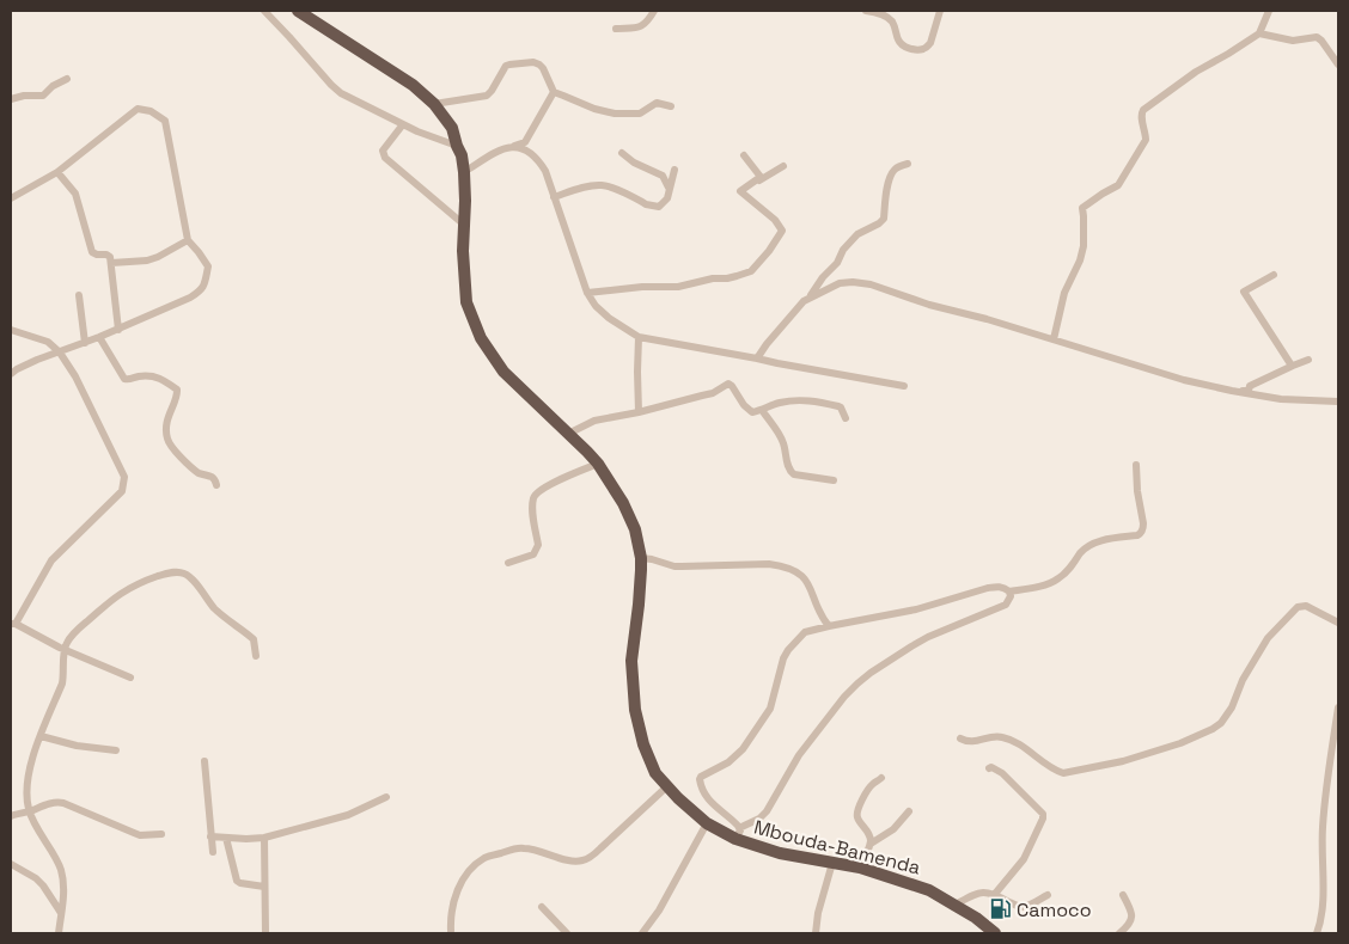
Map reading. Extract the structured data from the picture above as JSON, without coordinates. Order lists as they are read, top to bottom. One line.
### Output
{"streets":{"highway":["Mbouda-Bamenda"]},"places":{"fuel station":["Camoco"]}}
